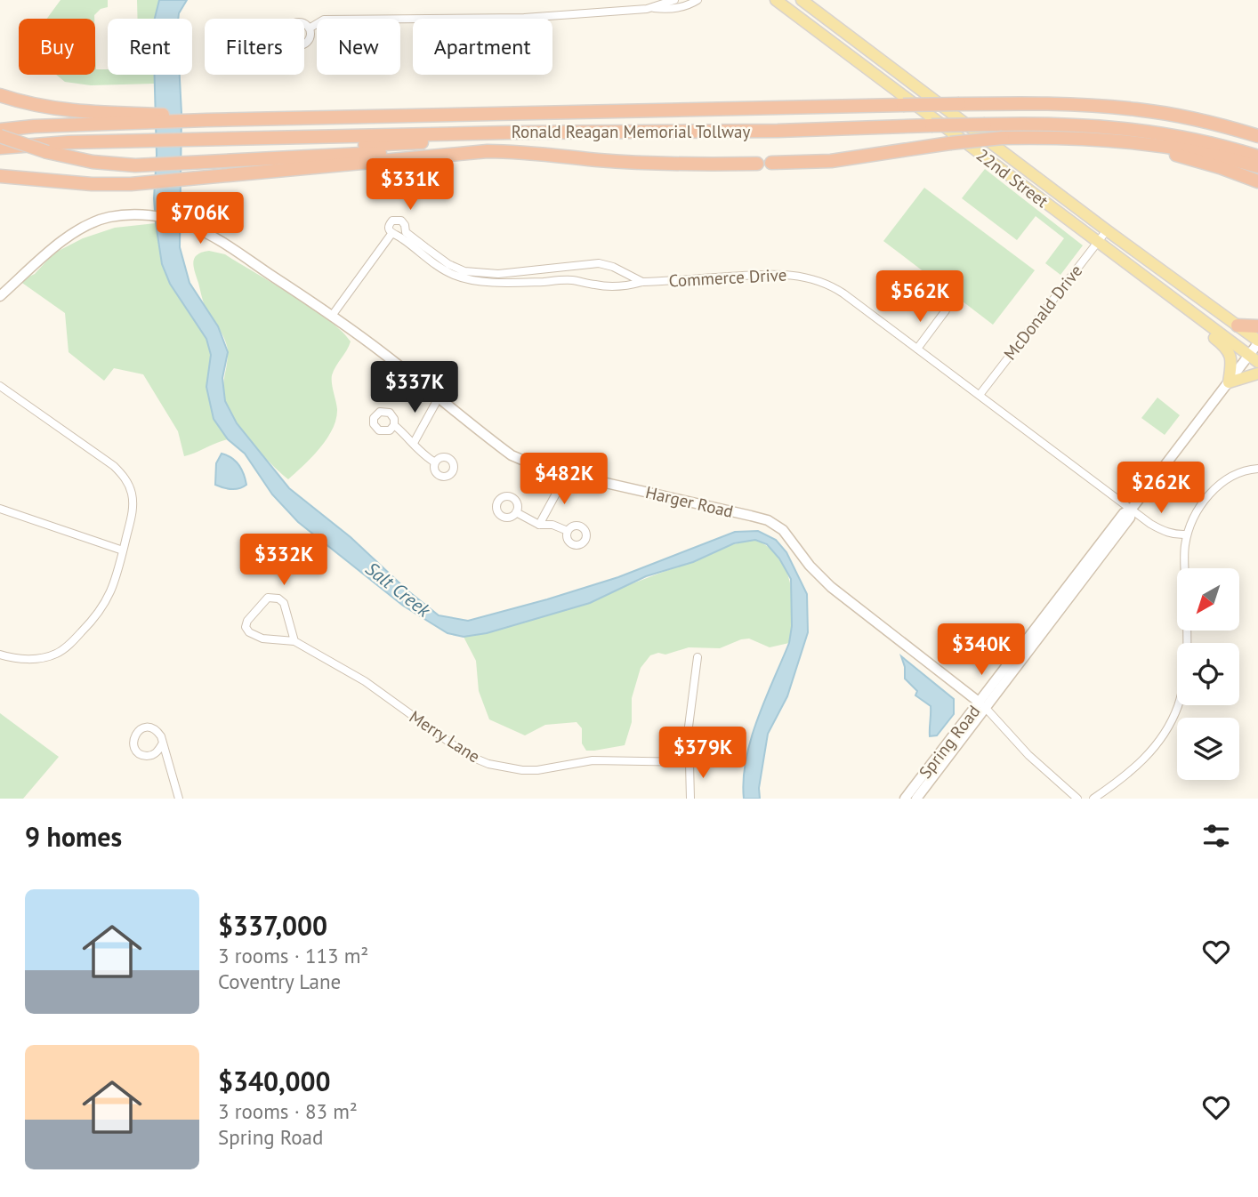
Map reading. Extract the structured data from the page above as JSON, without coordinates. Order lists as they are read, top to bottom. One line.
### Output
{"streets":{"highway":["Ronald Reagan Memorial Tollway"],"main road":["22nd Street"],"street":["Commerce Drive","McDonald Drive","Harger Road","Merry Lane","Spring Road"]},"crossings":[["22nd Street","McDonald Drive"],["22nd Street","Spring Road"],["Commerce Drive","McDonald Drive"],["Commerce Drive","Spring Road"],["Harger Road","Spring Road"]],"water":["Salt Creek"],"north":"bottom left","page":{"chip":["Buy","Rent","Filters","New","Apartment"],"price":["$331K","$706K","$562K","$337K","$482K","$262K","$332K","$340K","$379K"],"heading":"9 homes","list":[{"name":"$337,000","note":"3 rooms · 113 m² · Coventry Lane"},{"name":"$340,000","note":"3 rooms · 83 m² · Spring Road"}]}}
